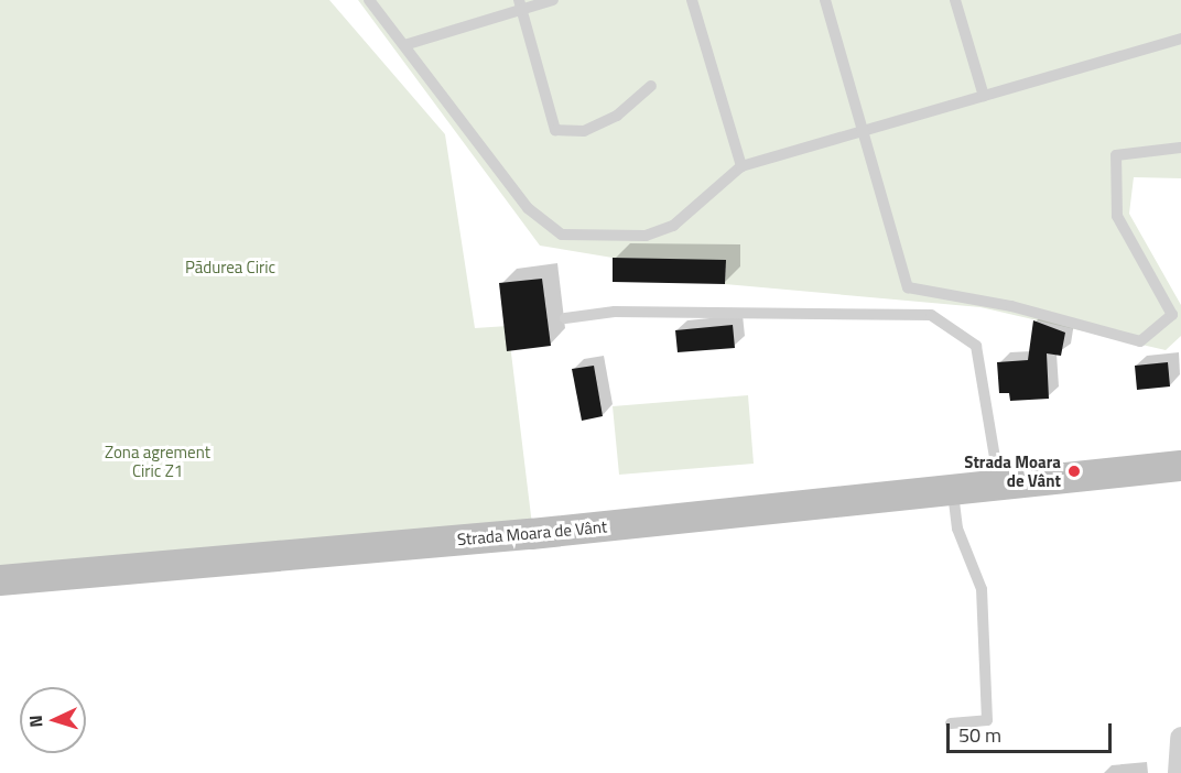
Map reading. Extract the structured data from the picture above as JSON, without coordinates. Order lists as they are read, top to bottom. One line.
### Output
{"streets":{"main road":["Strada Moara de Vânt"]},"parks":["Pădurea Ciric","Zona agrement Ciric Z1"],"places":["Strada Moara de Vânt"],"scale_bar":"50 m","north":"left"}
